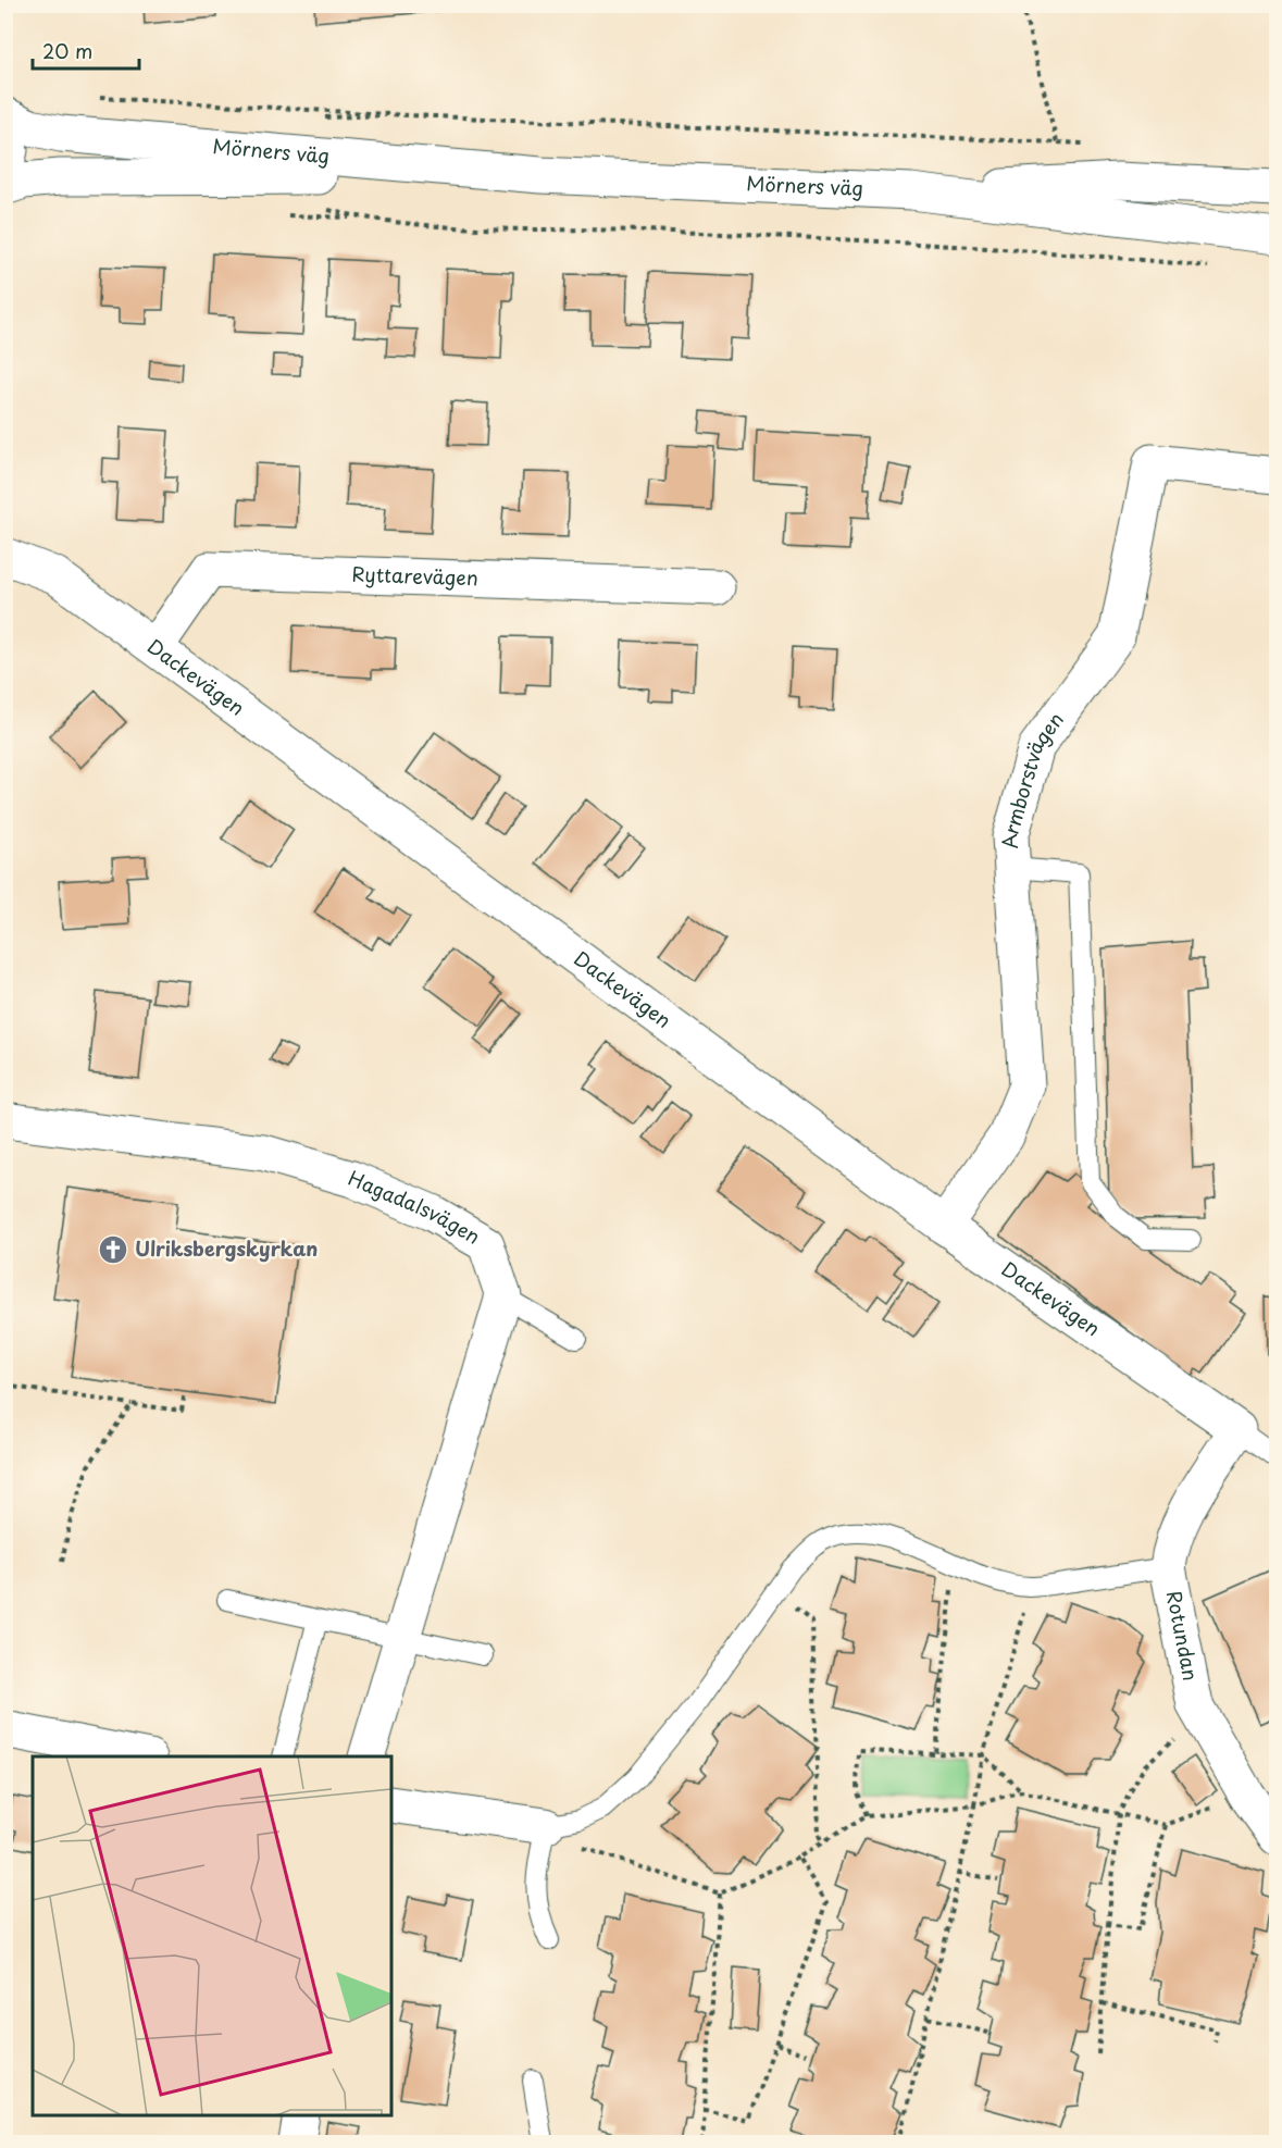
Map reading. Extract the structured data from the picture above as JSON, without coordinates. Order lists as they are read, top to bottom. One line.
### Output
{"streets":{"street":["Mörners väg","Ryttarevägen","Dackevägen","Armborstvägen","Hagadalsvägen","Rotundan"]},"crossings":[["Ryttarevägen","Dackevägen"],["Dackevägen","Armborstvägen"],["Dackevägen","Rotundan"]],"places":{"church":["Ulriksbergskyrkan"]},"scale_bar":"20 m"}
